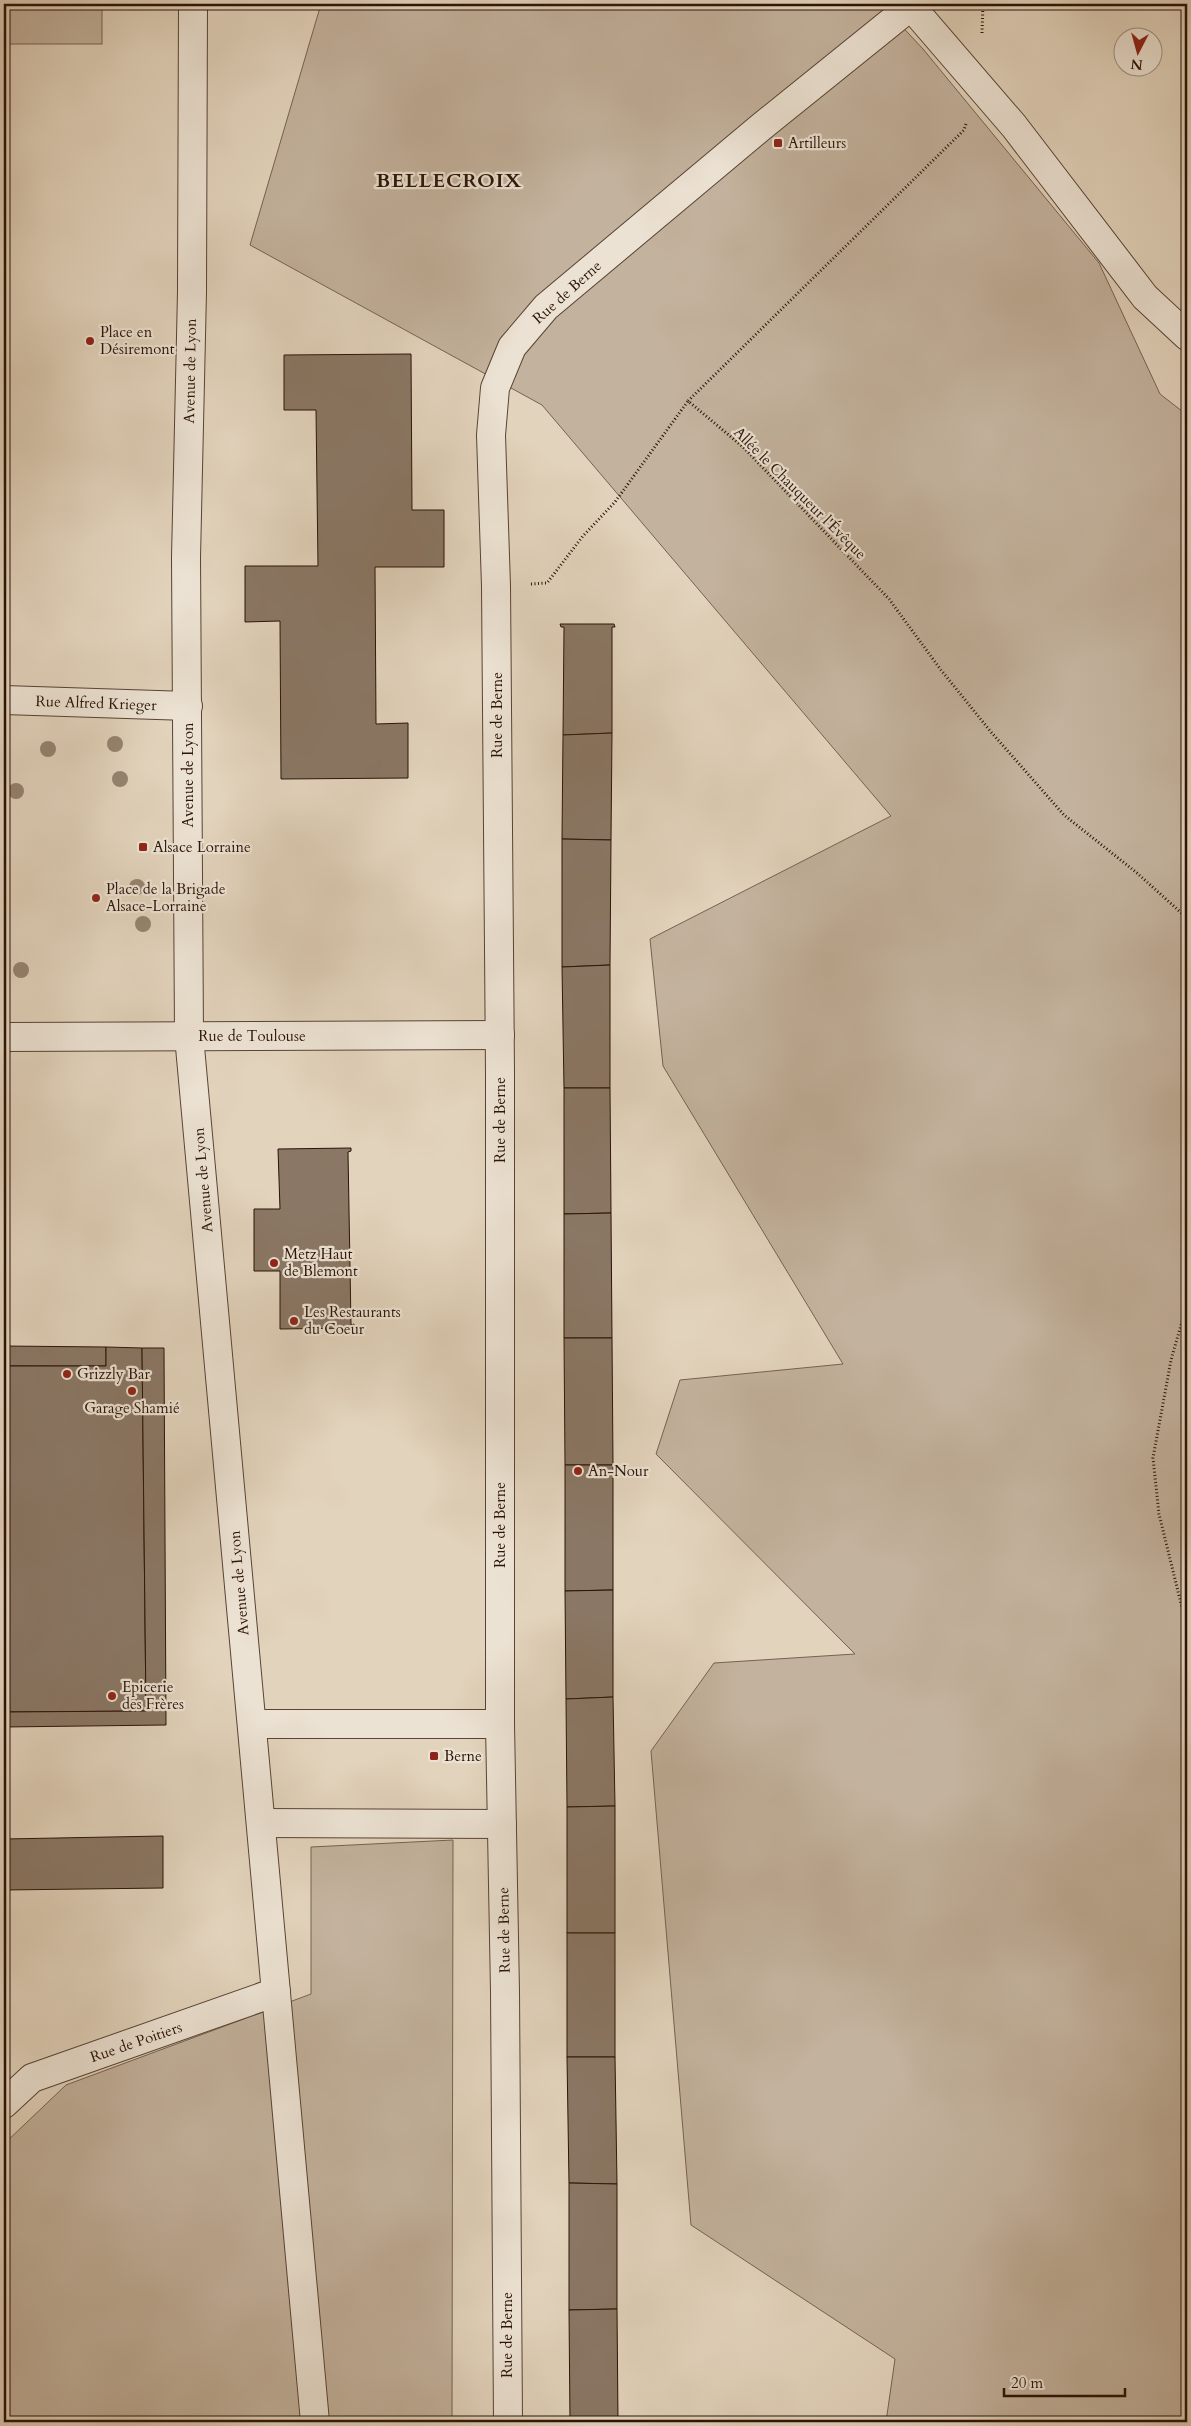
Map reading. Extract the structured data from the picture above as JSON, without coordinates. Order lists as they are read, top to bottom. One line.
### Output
{"streets":{"street":["Rue de Berne","Avenue de Lyon","Rue Alfred Krieger","Rue de Toulouse","Rue de Poitiers"],"path":["Allée le Chauqueur l'Évêque"]},"crossings":[["Rue de Berne","Rue de Toulouse"],["Avenue de Lyon","Rue Alfred Krieger"],["Avenue de Lyon","Rue de Toulouse"],["Avenue de Lyon","Rue de Poitiers"]],"districts":["BELLECROIX"],"places":{"transit":["Artilleurs","Alsace Lorraine","Berne"],"other":["Place en Désiremont","Place de la Brigade Alsace-Lorraine","Metz Haut de Blemont","Les Restaurants du Coeur","Grizzly Bar","Garage Shamié","An-Nour","Epicerie des Frères"]},"scale_bar":"20 m","north":"bottom"}
